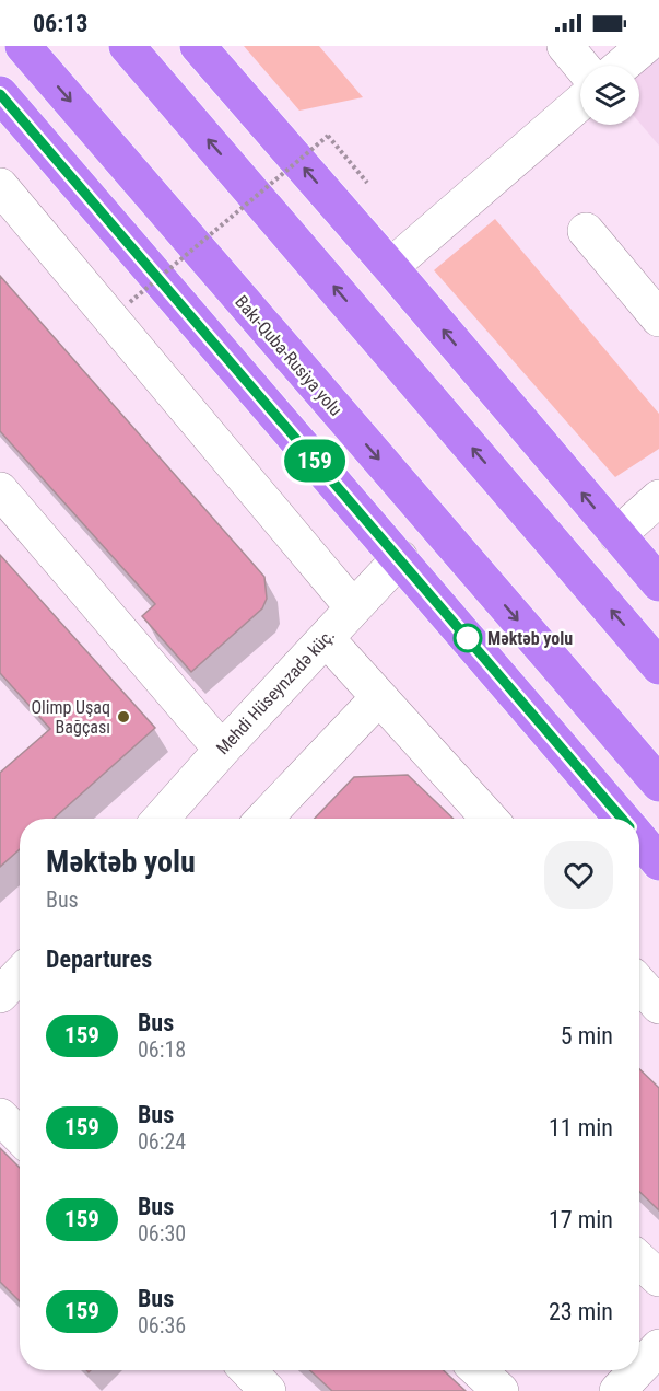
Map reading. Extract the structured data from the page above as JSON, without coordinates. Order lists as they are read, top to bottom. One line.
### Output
{"streets":{"highway":["Bakı-Quba-Rusiya yolu"],"street":["Mehdi Hüseynzadə küç."]},"places":["Məktəb yolu","Olimp Uşaq Bağçası"],"lines":["bus line 159"],"page":{"status":"06:13","on_map":"159","heading":[["Məktəb yolu","Bus"],"Departures"],"list":[{"mark":"159","name":"Bus","note":"06:18","value":"5 min"},{"mark":"159","name":"Bus","note":"06:24","value":"11 min"},{"mark":"159","name":"Bus","note":"06:30","value":"17 min"},{"mark":"159","name":"Bus","note":"06:36","value":"23 min"}]}}
